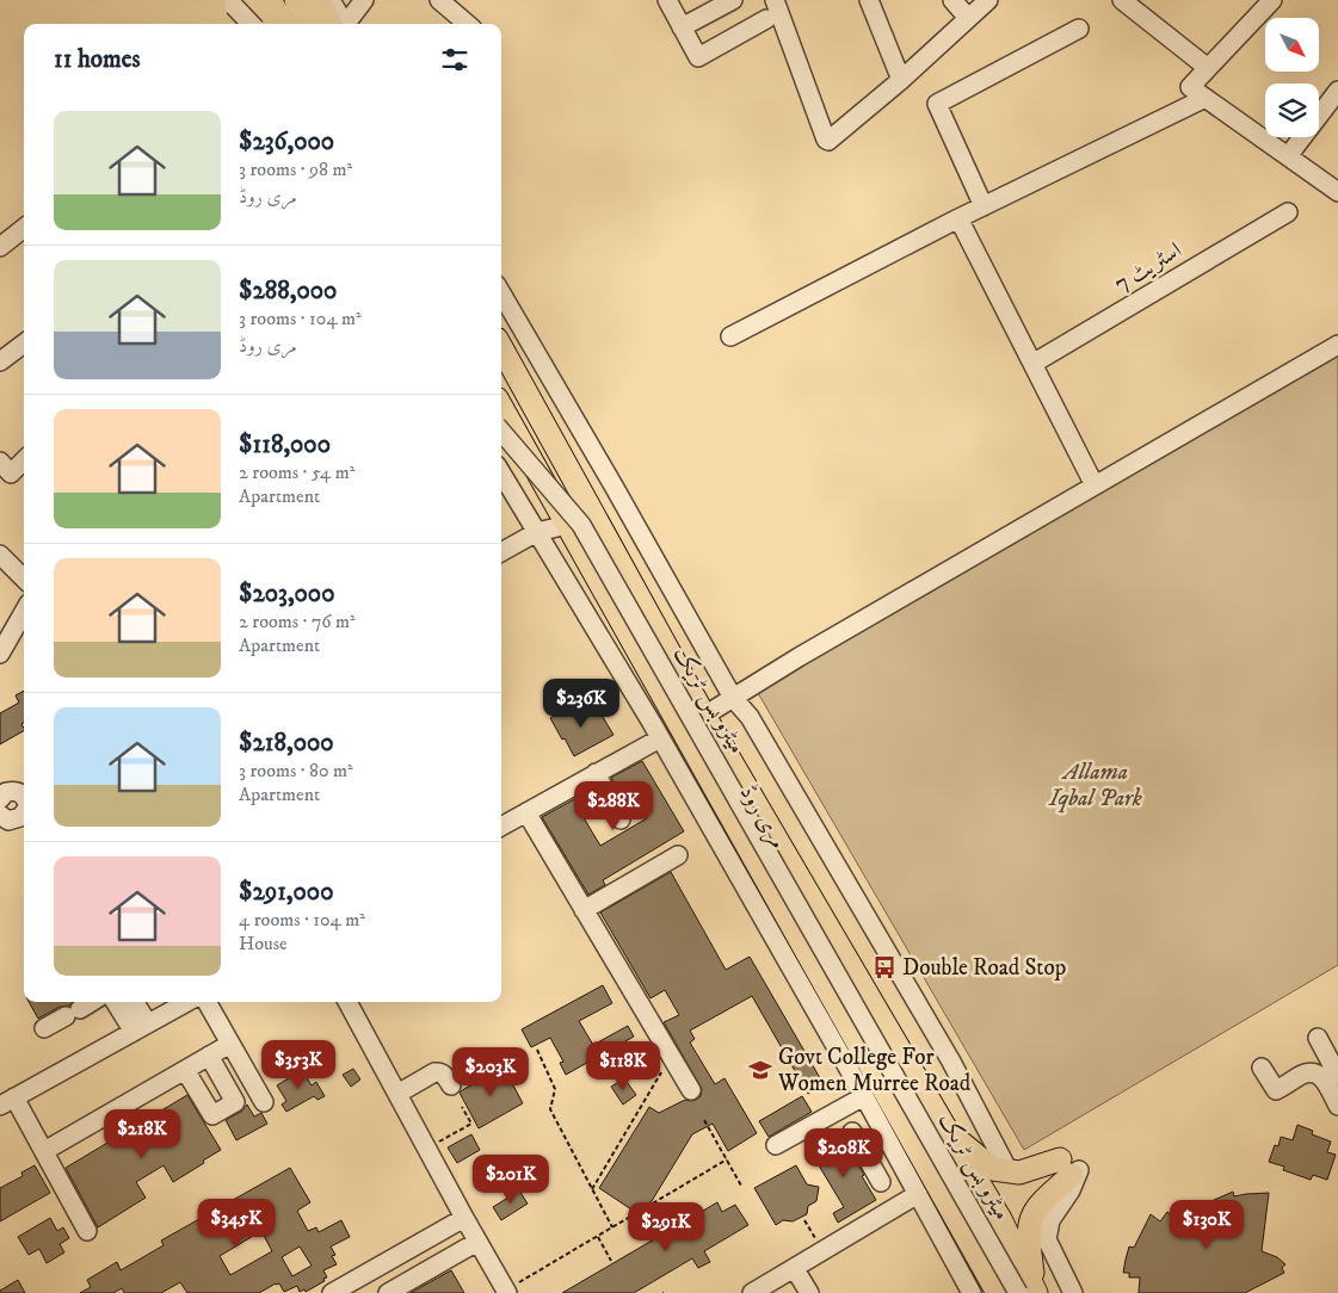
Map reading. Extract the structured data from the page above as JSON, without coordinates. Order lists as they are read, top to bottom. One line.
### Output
{"streets":{"main road":["مری روڈ"],"street":["اسٹریٹ 7","میٹرو بس ٹریک"]},"crossings":[["میٹرو بس ٹریک","مری روڈ"]],"parks":["Allama Iqbal Park"],"places":{"bus stop":["Double Road Stop"],"school or university":["Govt College For Women Murree Road"]},"north":"bottom right","page":{"heading":"11 homes","list":[{"name":"$236,000","note":"3 rooms · 98 m² · مری روڈ"},{"name":"$288,000","note":"3 rooms · 104 m² · مری روڈ"},{"name":"$118,000","note":"2 rooms · 54 m² · Apartment"},{"name":"$203,000","note":"2 rooms · 76 m² · Apartment"},{"name":"$218,000","note":"3 rooms · 80 m² · Apartment"},{"name":"$291,000","note":"4 rooms · 104 m² · House"}],"price":["$236K","$288K","$353K","$118K","$203K","$218K","$208K","$201K","$345K","$130K","$291K"]}}
